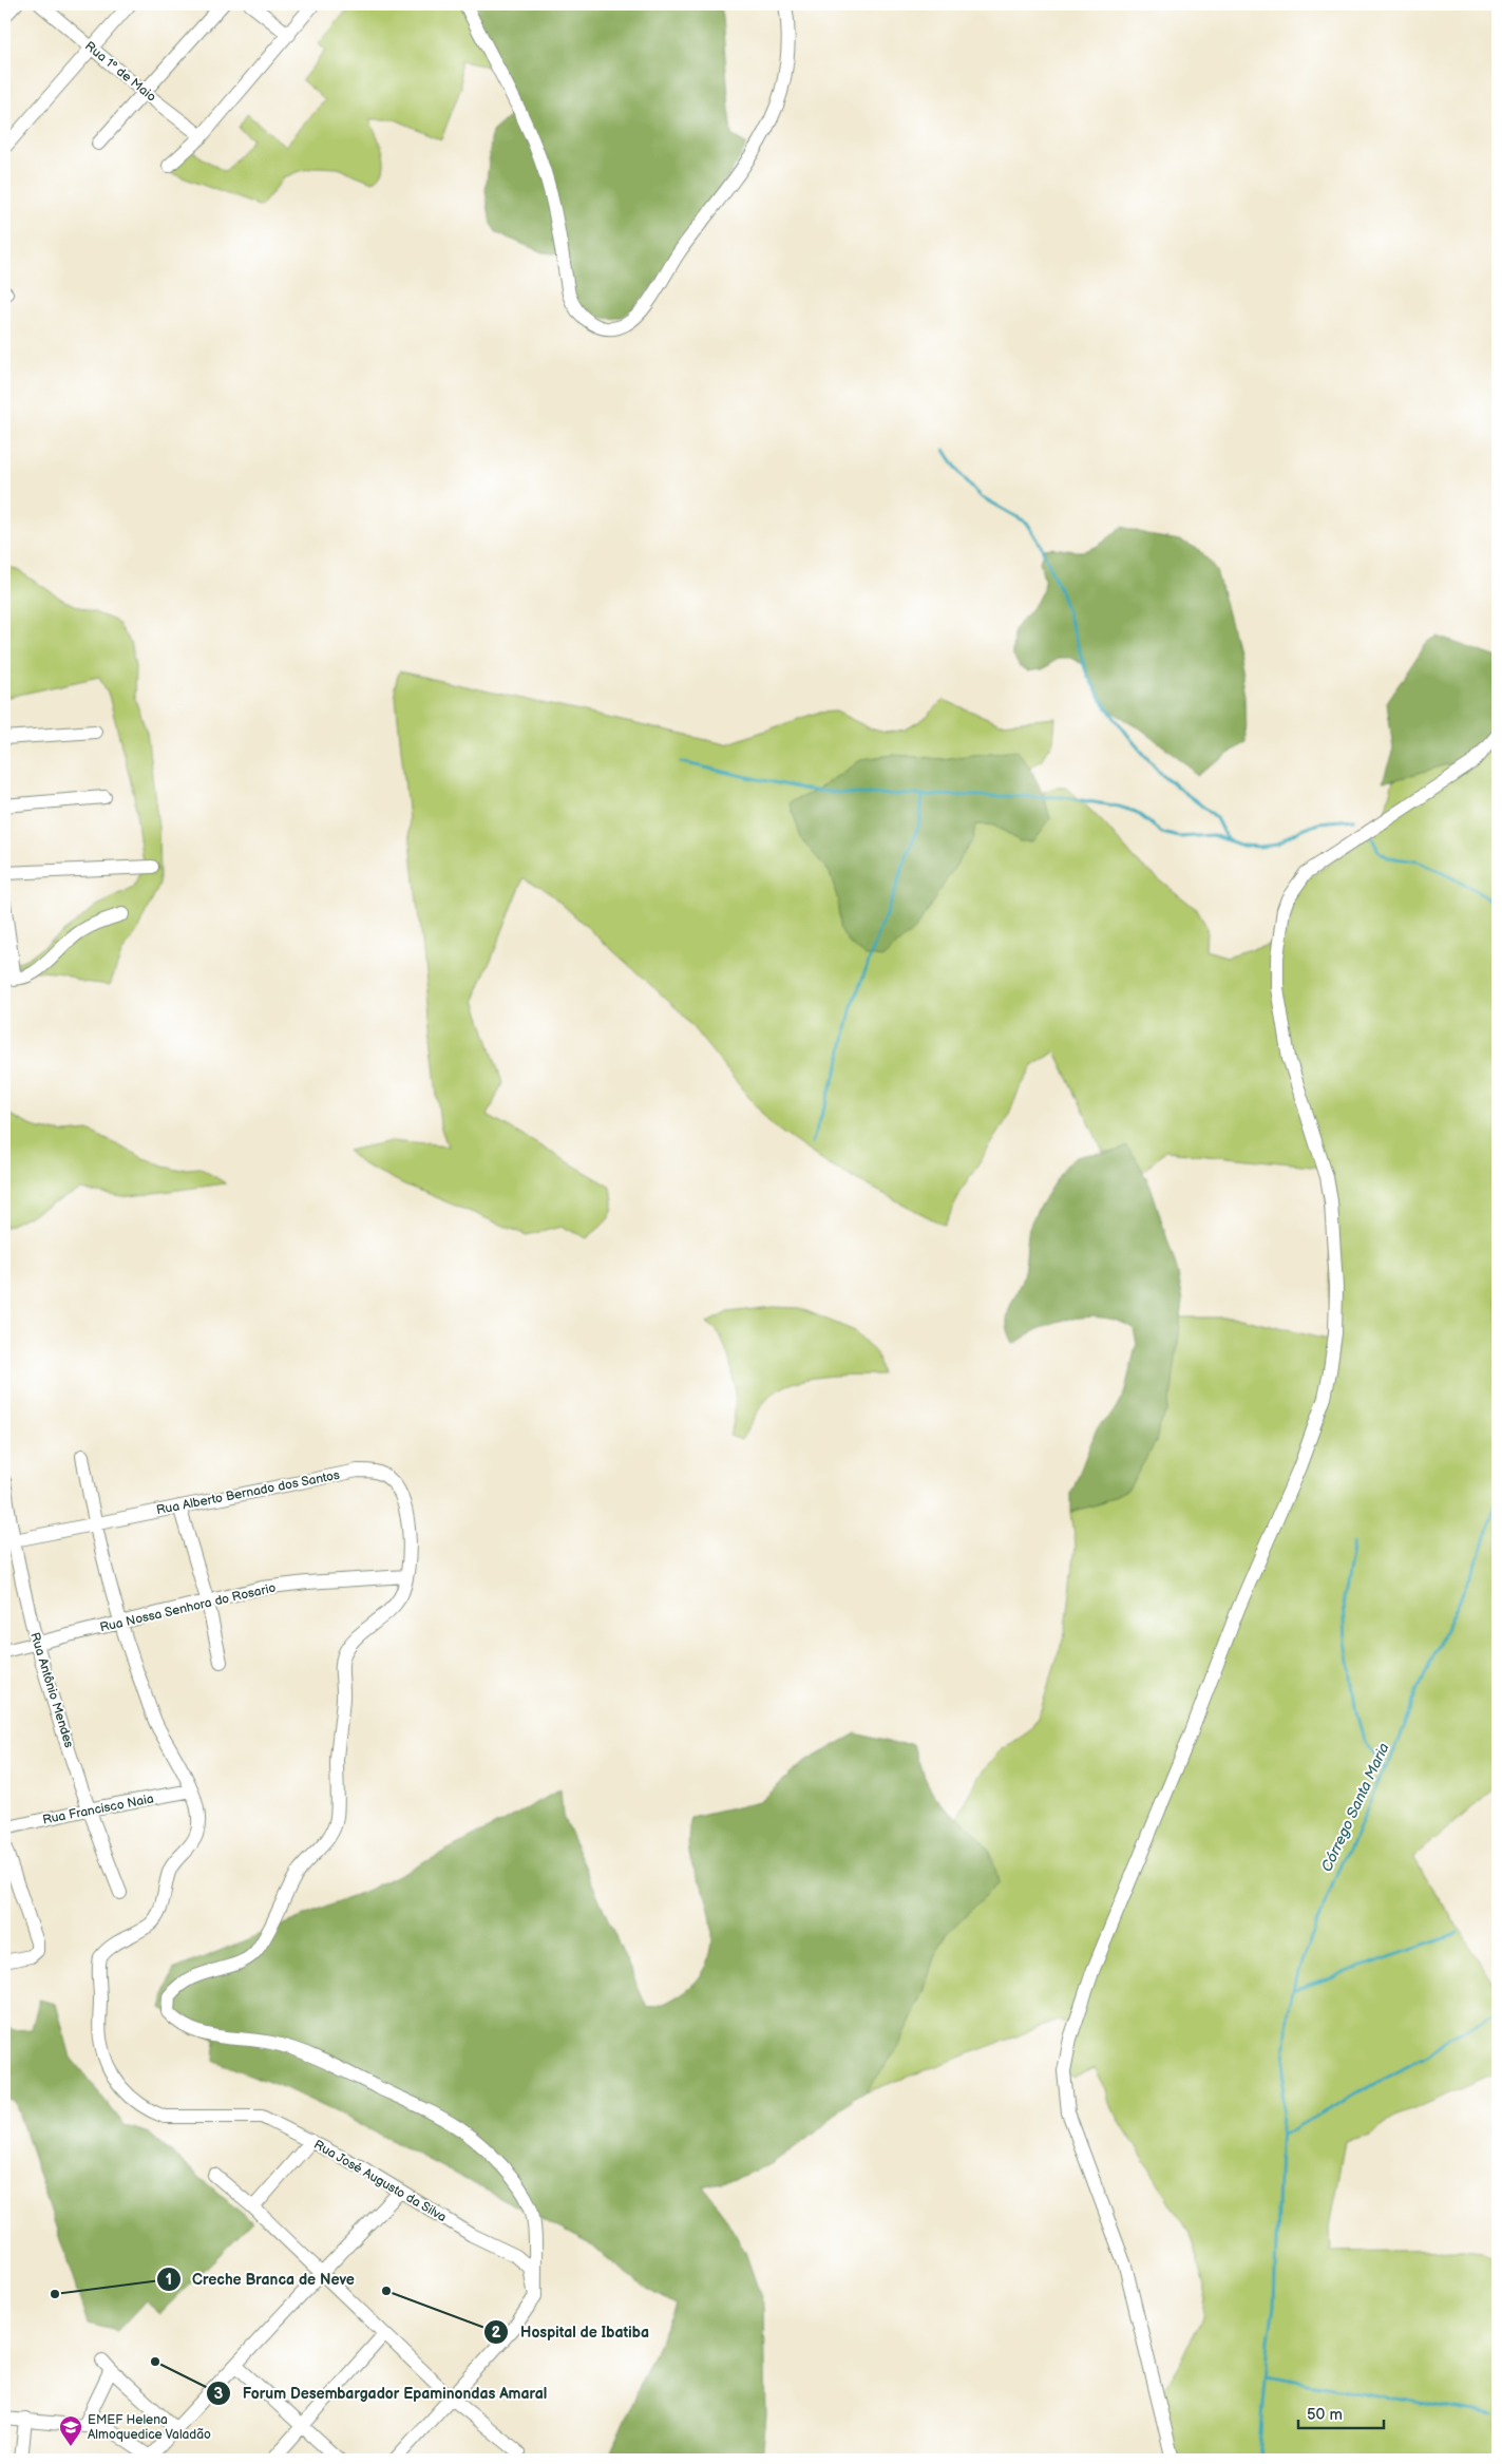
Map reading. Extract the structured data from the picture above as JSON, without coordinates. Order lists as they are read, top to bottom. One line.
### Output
{"streets":{"street":["Rua 1º de Maio","Rua Alberto Bernado dos Santos","Rua Nossa Senhora do Rosario","Rua Antônio Mendes","Rua Francisco Naia","Rua José Augusto da Silva"]},"crossings":[["Rua Alberto Bernado dos Santos","Rua Nossa Senhora do Rosario"],["Rua Alberto Bernado dos Santos","Rua Antônio Mendes"],["Rua Alberto Bernado dos Santos","Rua José Augusto da Silva"],["Rua Nossa Senhora do Rosario","Rua Antônio Mendes"],["Rua Antônio Mendes","Rua Francisco Naia"],["Rua Francisco Naia","Rua José Augusto da Silva"]],"water":["Córrego Santa Maria"],"places":{"other":["Hospital de Ibatiba","Creche Branca de Neve","Forum Desembargador Epaminondas Amaral"],"school or university":["EMEF Helena Almoquedice Valadão"]},"scale_bar":"50 m"}
